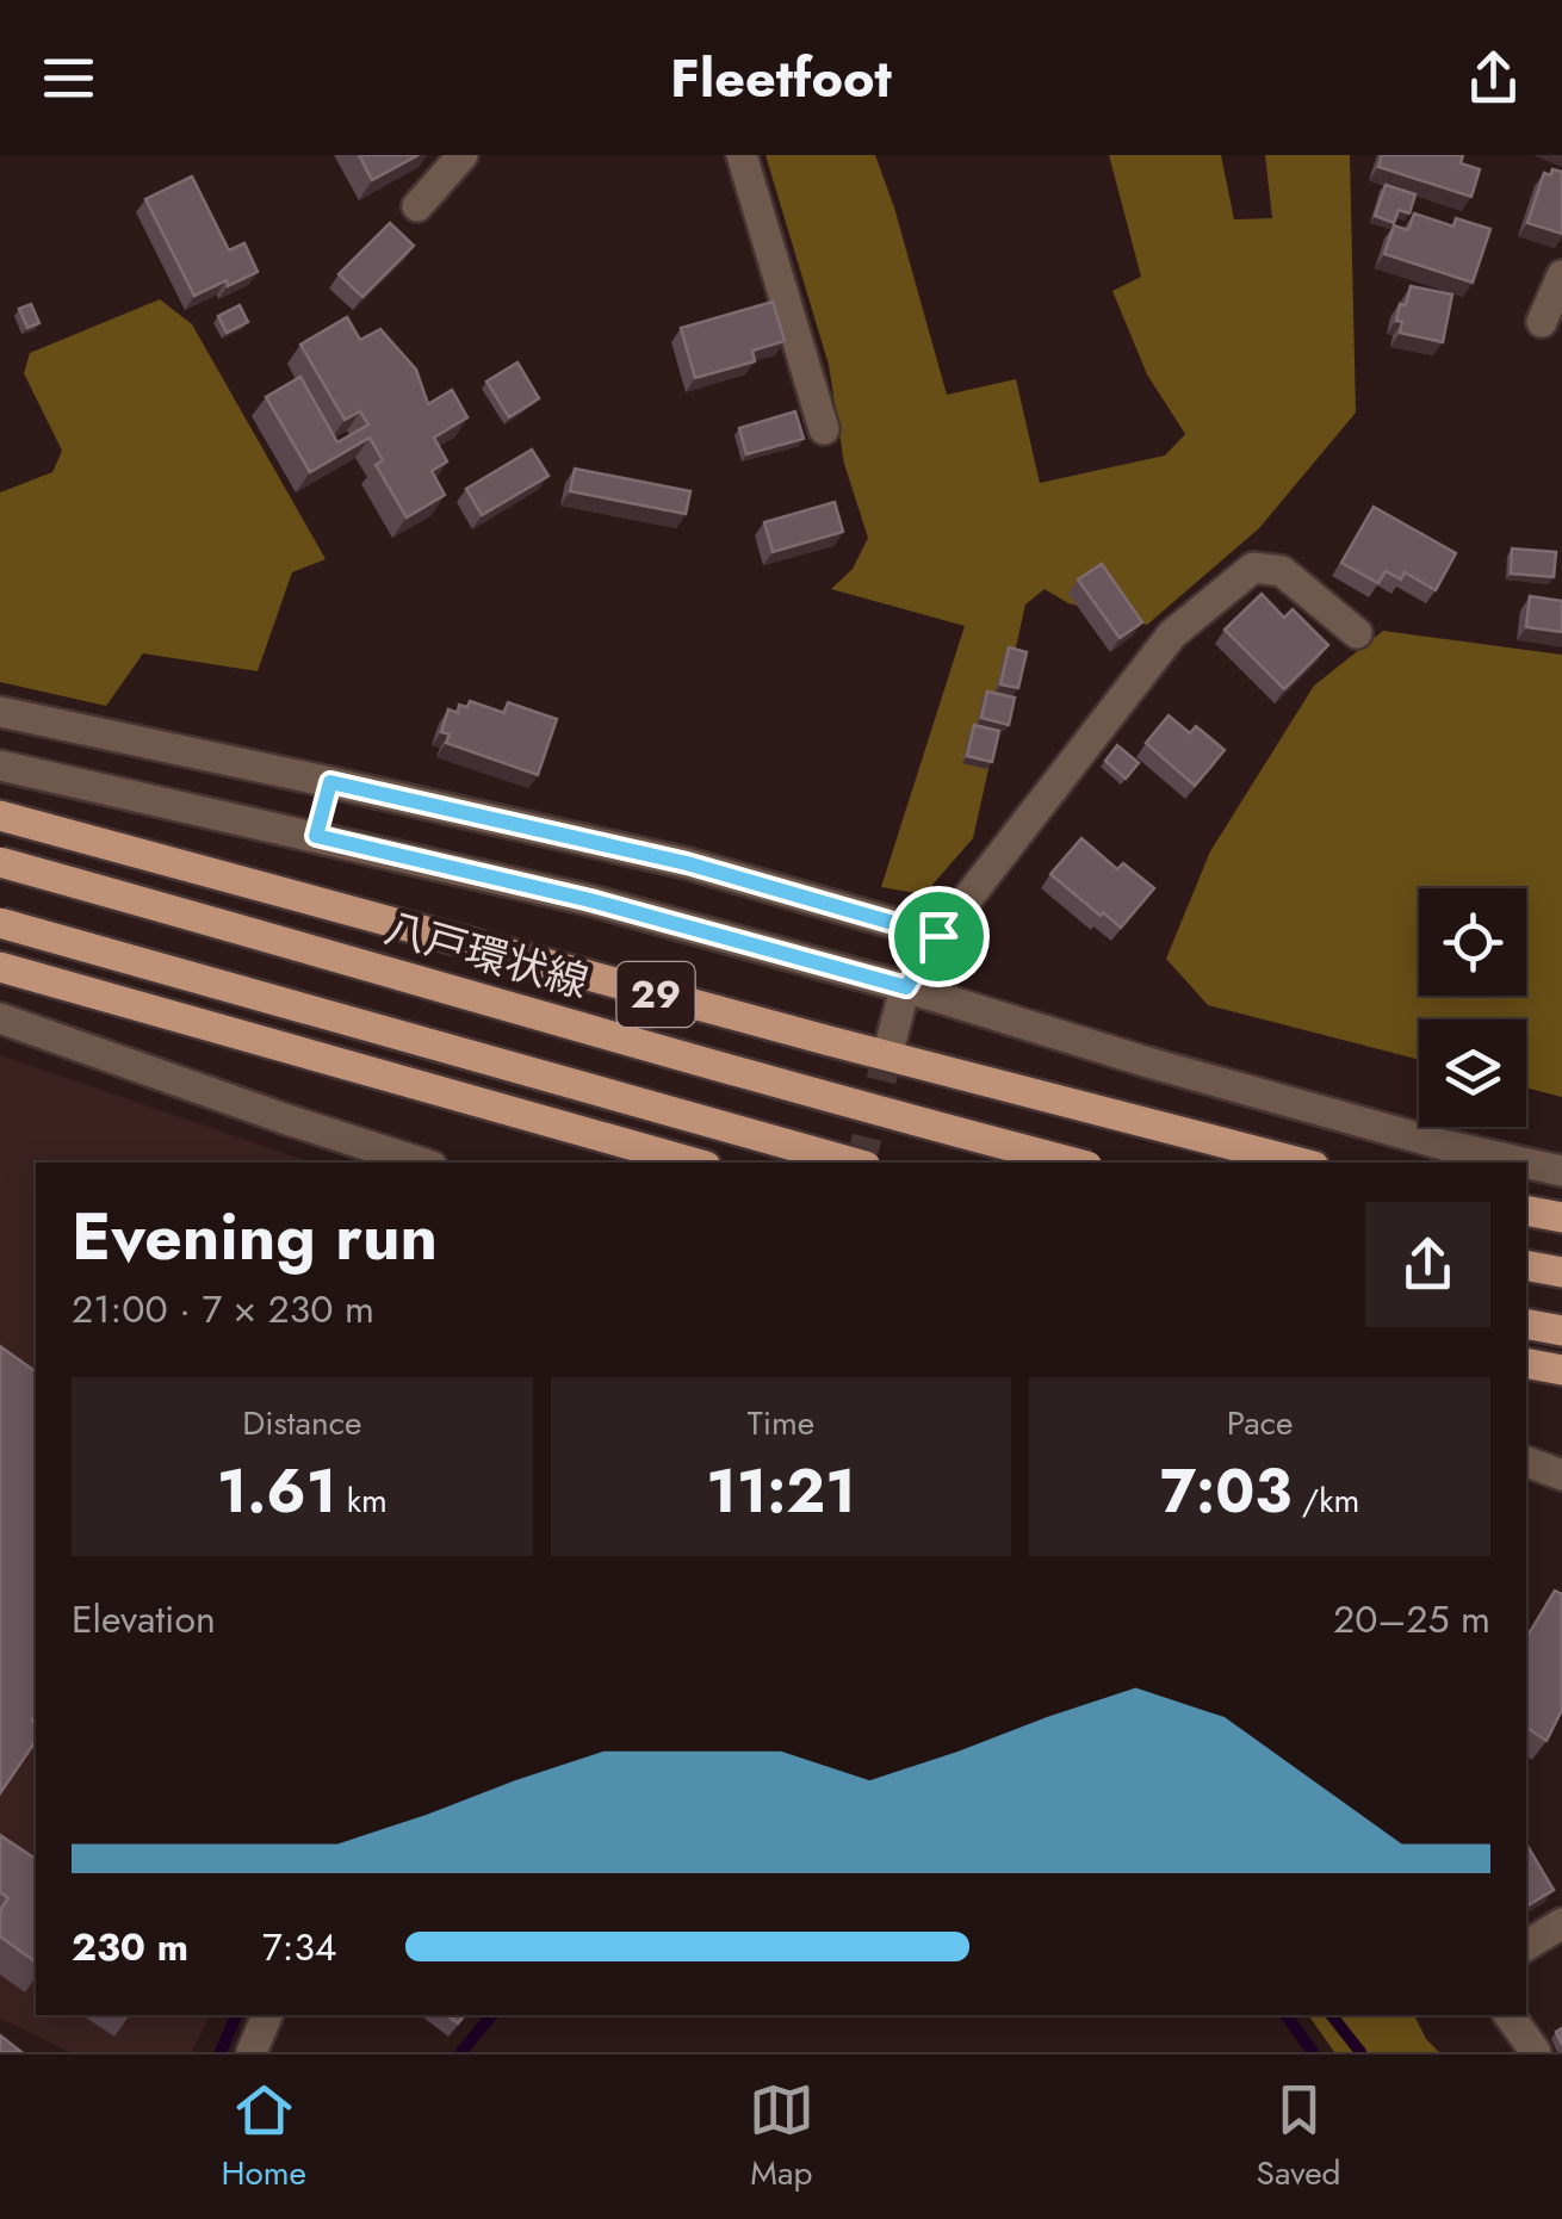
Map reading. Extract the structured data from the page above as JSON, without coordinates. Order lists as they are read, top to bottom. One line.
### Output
{"streets":{"main road":["八戸環状線","29"]},"page":{"header":"Fleetfoot","heading":["Evening run","21:00 · 7 × 230 m"],"stats":[["Distance","1.61 km"],["Time","11:21"],["Pace","7:03 /km"]],"chart":["Elevation","20–25 m"],"list":[{"name":"230 m","note":"7:34"}],"tabs":["Home","Map","Saved"]}}
